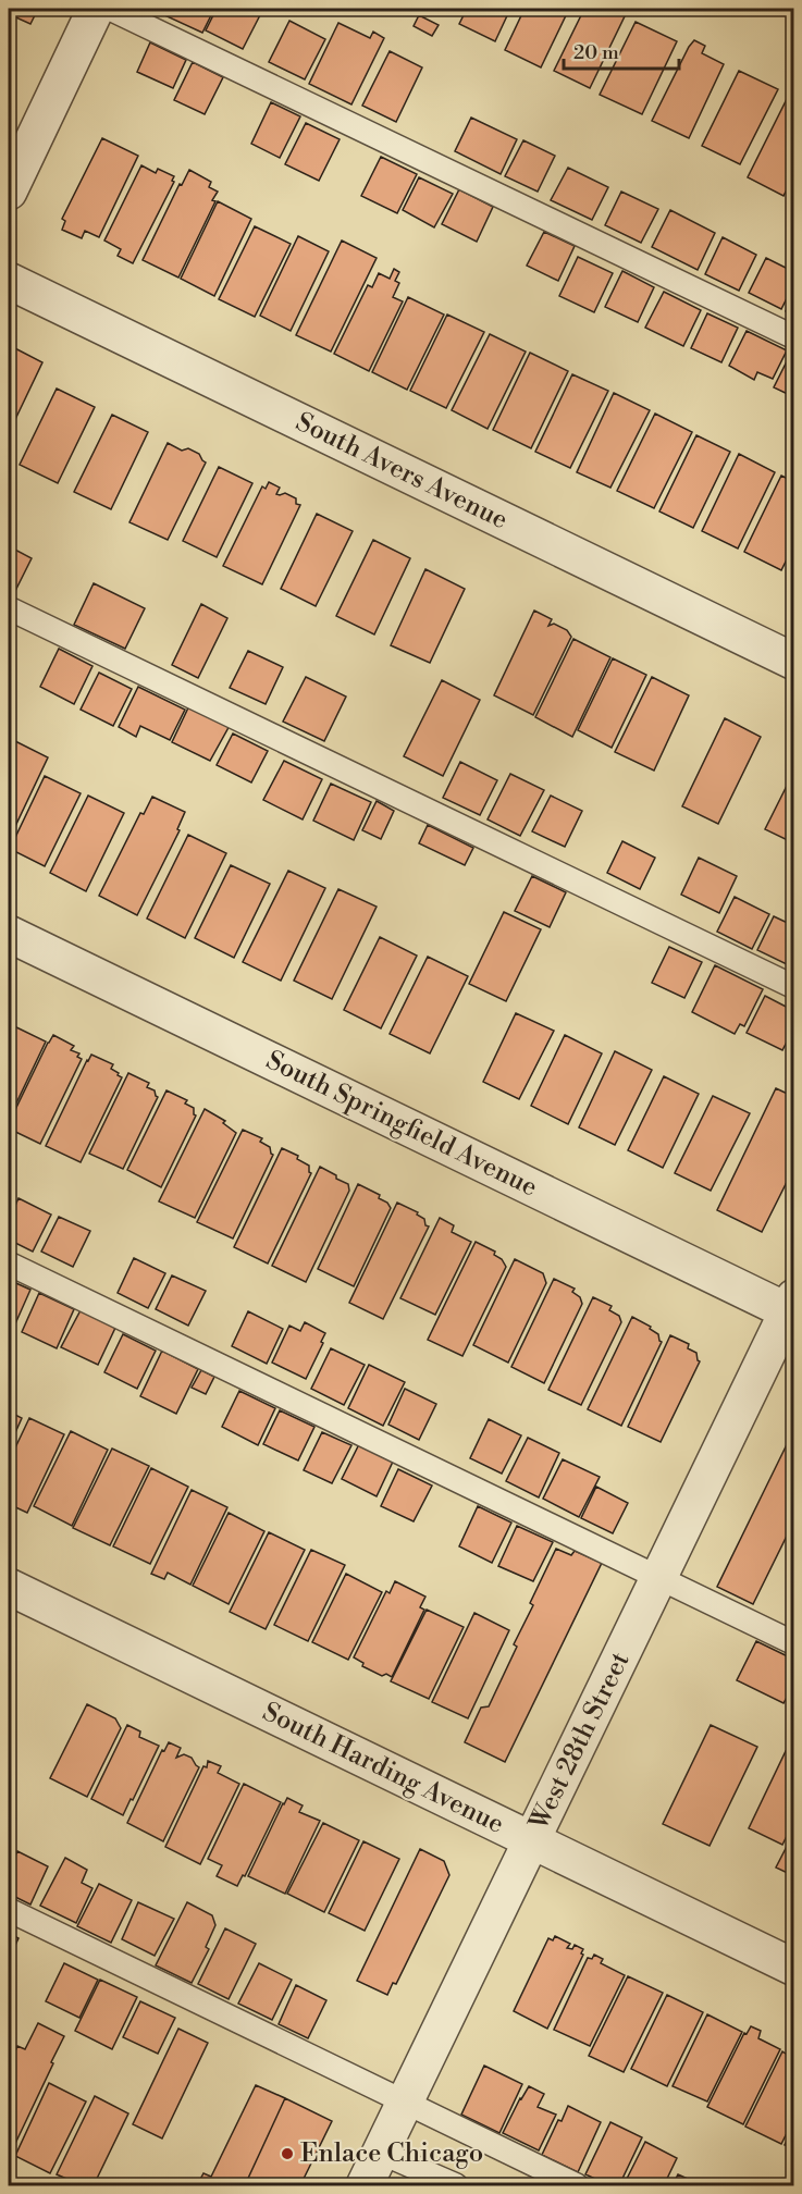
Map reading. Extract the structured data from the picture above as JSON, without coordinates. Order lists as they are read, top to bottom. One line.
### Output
{"streets":{"street":["South Avers Avenue","South Springfield Avenue","West 28th Street","South Harding Avenue"]},"crossings":[["South Springfield Avenue","West 28th Street"],["West 28th Street","South Harding Avenue"]],"places":["Enlace Chicago"],"scale_bar":"20 m"}
